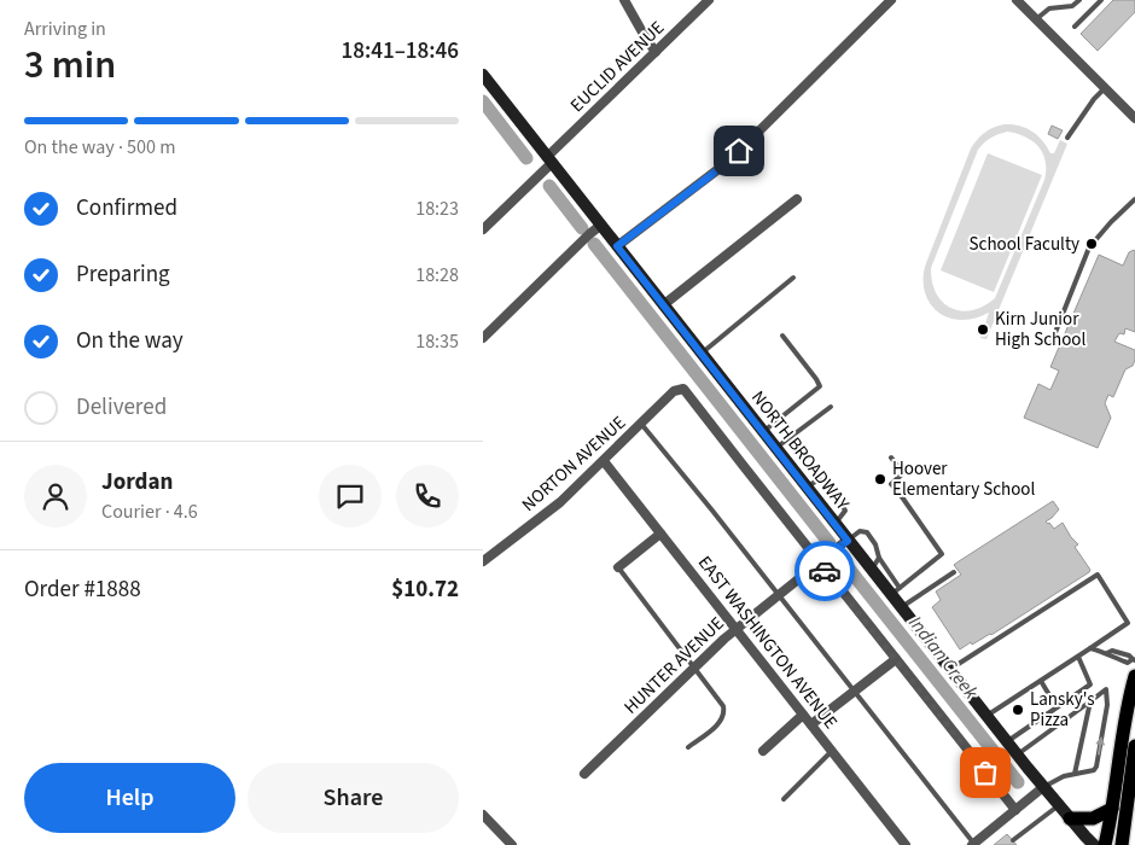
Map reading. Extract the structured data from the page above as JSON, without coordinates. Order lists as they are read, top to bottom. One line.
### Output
{"streets":{"main road":["NORTH BROADWAY"],"street":["EUCLID AVENUE","NORTON AVENUE","EAST WASHINGTON AVENUE","HUNTER AVENUE"]},"crossings":[["EUCLID AVENUE","NORTH BROADWAY"],["NORTH BROADWAY","HUNTER AVENUE"],["NORTON AVENUE","EAST WASHINGTON AVENUE"],["NORTON AVENUE","HUNTER AVENUE"],["EAST WASHINGTON AVENUE","HUNTER AVENUE"]],"water":["Indian Creek"],"places":["School Faculty","Kirn Junior High School","Hoover Elementary School","Lansky's Pizza"],"page":{"heading":["3 min","Arriving in","18:41–18:46"],"panel":["Jordan","Courier · 4.6","Order #1888","$10.72"],"bar":"On the way · 500 m","list":[["Confirmed","18:23"],["Preparing","18:28"],["On the way","18:35"],"Delivered"],"buttons":["Help","Share"]}}
